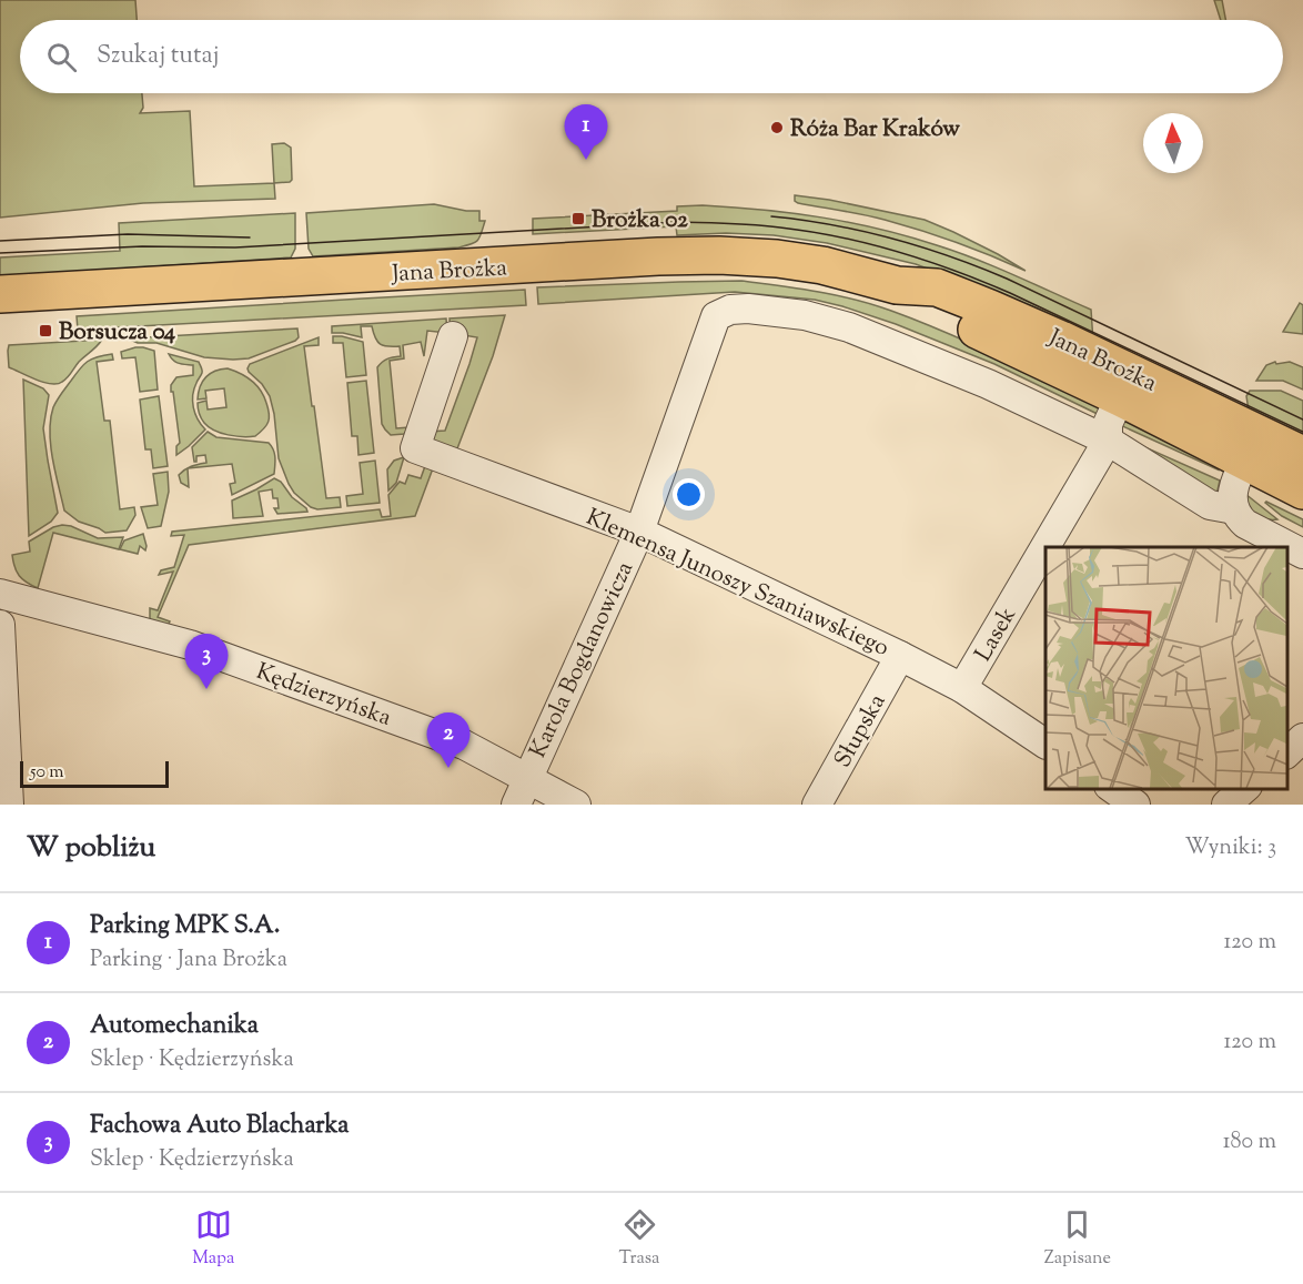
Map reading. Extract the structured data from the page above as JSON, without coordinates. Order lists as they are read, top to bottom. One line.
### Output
{"streets":{"main road":["Jana Brożka"],"street":["Klemensa Junoszy Szaniawskiego","Lasek","Karola Bogdanowicza","Kędzierzyńska","Słupska"]},"crossings":[["Jana Brożka","Lasek"],["Jana Brożka","Karola Bogdanowicza"],["Klemensa Junoszy Szaniawskiego","Lasek"],["Klemensa Junoszy Szaniawskiego","Karola Bogdanowicza"],["Klemensa Junoszy Szaniawskiego","Słupska"],["Lasek","Karola Bogdanowicza"],["Karola Bogdanowicza","Kędzierzyńska"]],"places":{"other":["Róża Bar Kraków"],"transit":["Brożka 02","Borsucza 04"]},"scale_bar":"50 m","north":"top","page":{"search":"Szukaj tutaj","pins":["1","3","2"],"scale":"50 m","heading":["W pobliżu","Wyniki: 3"],"list":[{"mark":"1","name":"Parking MPK S.A.","note":"Parking · Jana Brożka","value":"120 m"},{"mark":"2","name":"Automechanika","note":"Sklep · Kędzierzyńska","value":"120 m"},{"mark":"3","name":"Fachowa Auto Blacharka","note":"Sklep · Kędzierzyńska","value":"180 m"}],"nav":["Mapa","Trasa","Zapisane"]}}
